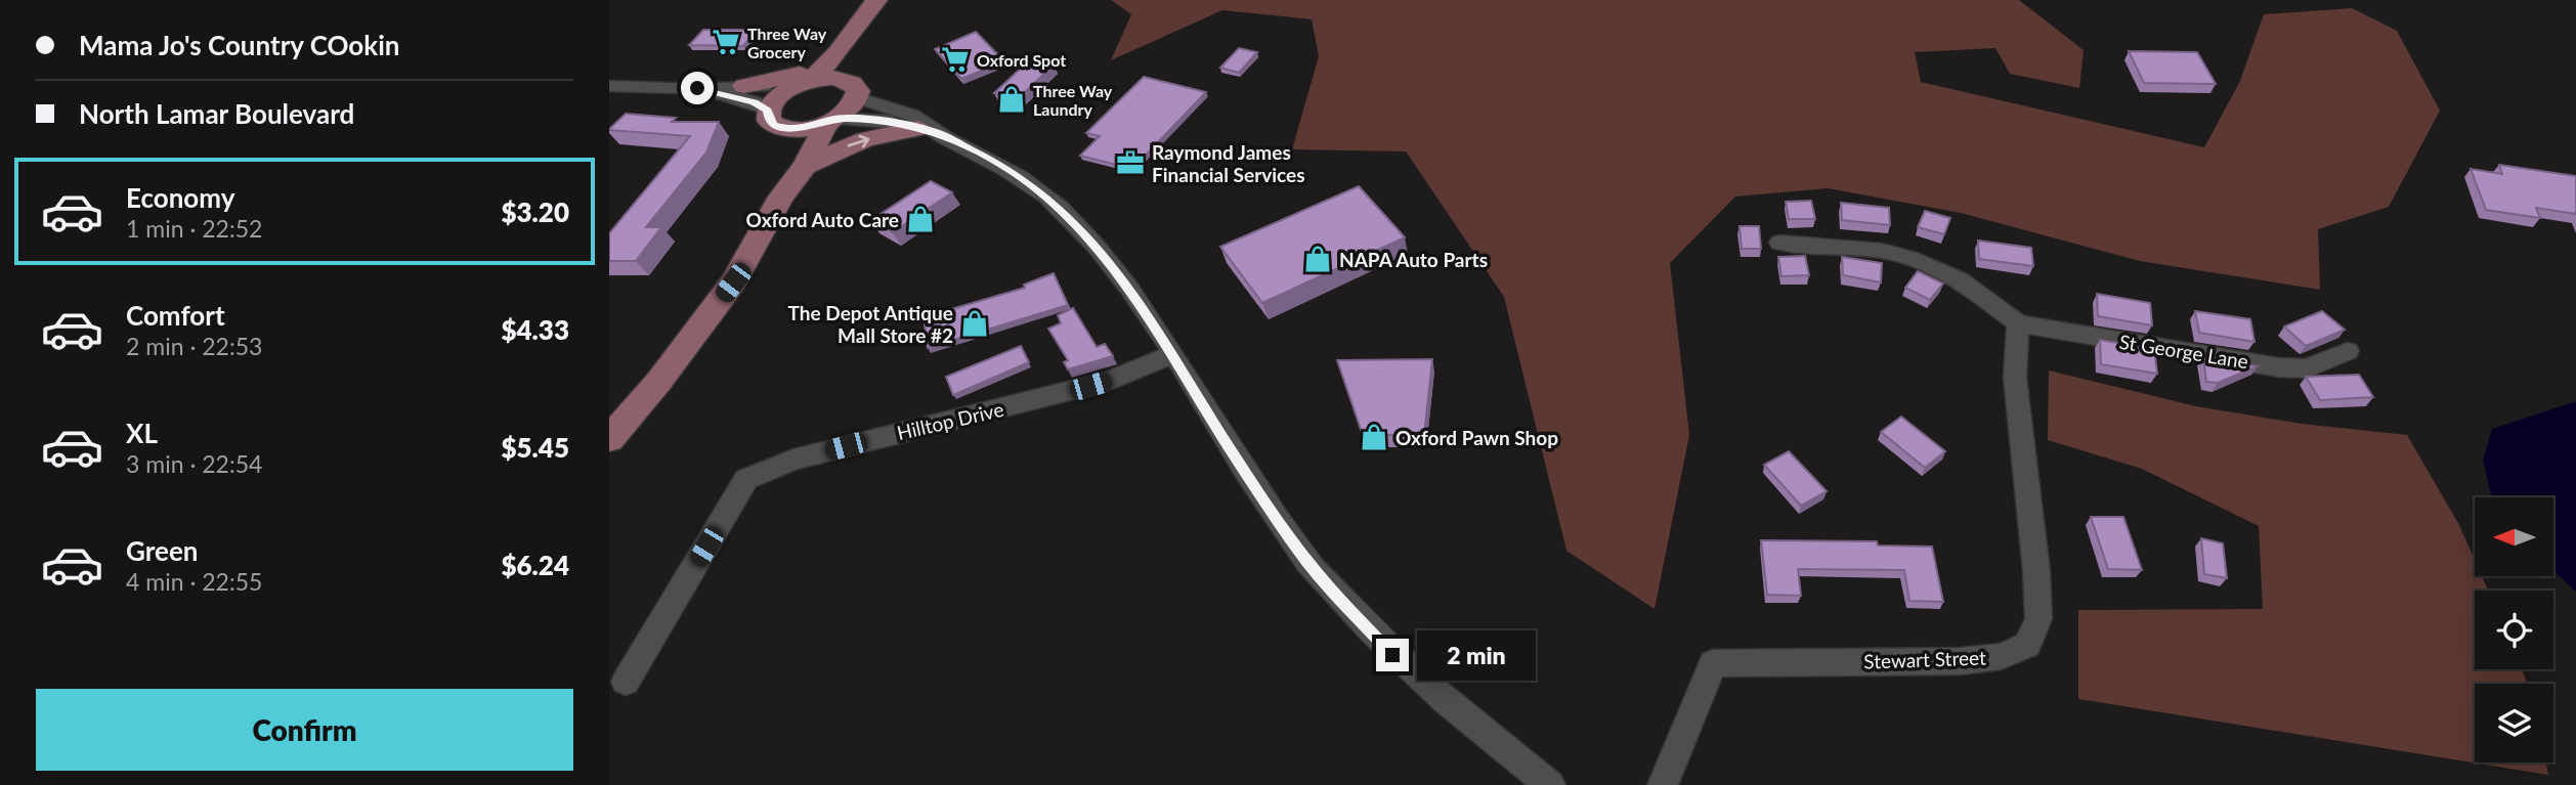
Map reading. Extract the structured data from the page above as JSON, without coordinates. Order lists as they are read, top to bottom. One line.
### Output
{"streets":{"street":["St George Lane","Hilltop Drive","Stewart Street"]},"crossings":[["St George Lane","Stewart Street"]],"places":{"supermarket":["Three Way Grocery","Oxford Spot"],"shop":["Three Way Laundry","Oxford Auto Care","NAPA Auto Parts","The Depot Antique Mall Store #2","Oxford Pawn Shop"],"office":["Raymond James Financial Services"]},"north":"left","page":{"banner":["Mama Jo's Country COokin","North Lamar Boulevard"],"list":[{"name":"Economy","note":"1 min · 22:52","value":"$3.20"},{"name":"Comfort","note":"2 min · 22:53","value":"$4.33"},{"name":"XL","note":"3 min · 22:54","value":"$5.45"},{"name":"Green","note":"4 min · 22:55","value":"$6.24"}],"bubble":"2 min","buttons":"Confirm"}}
